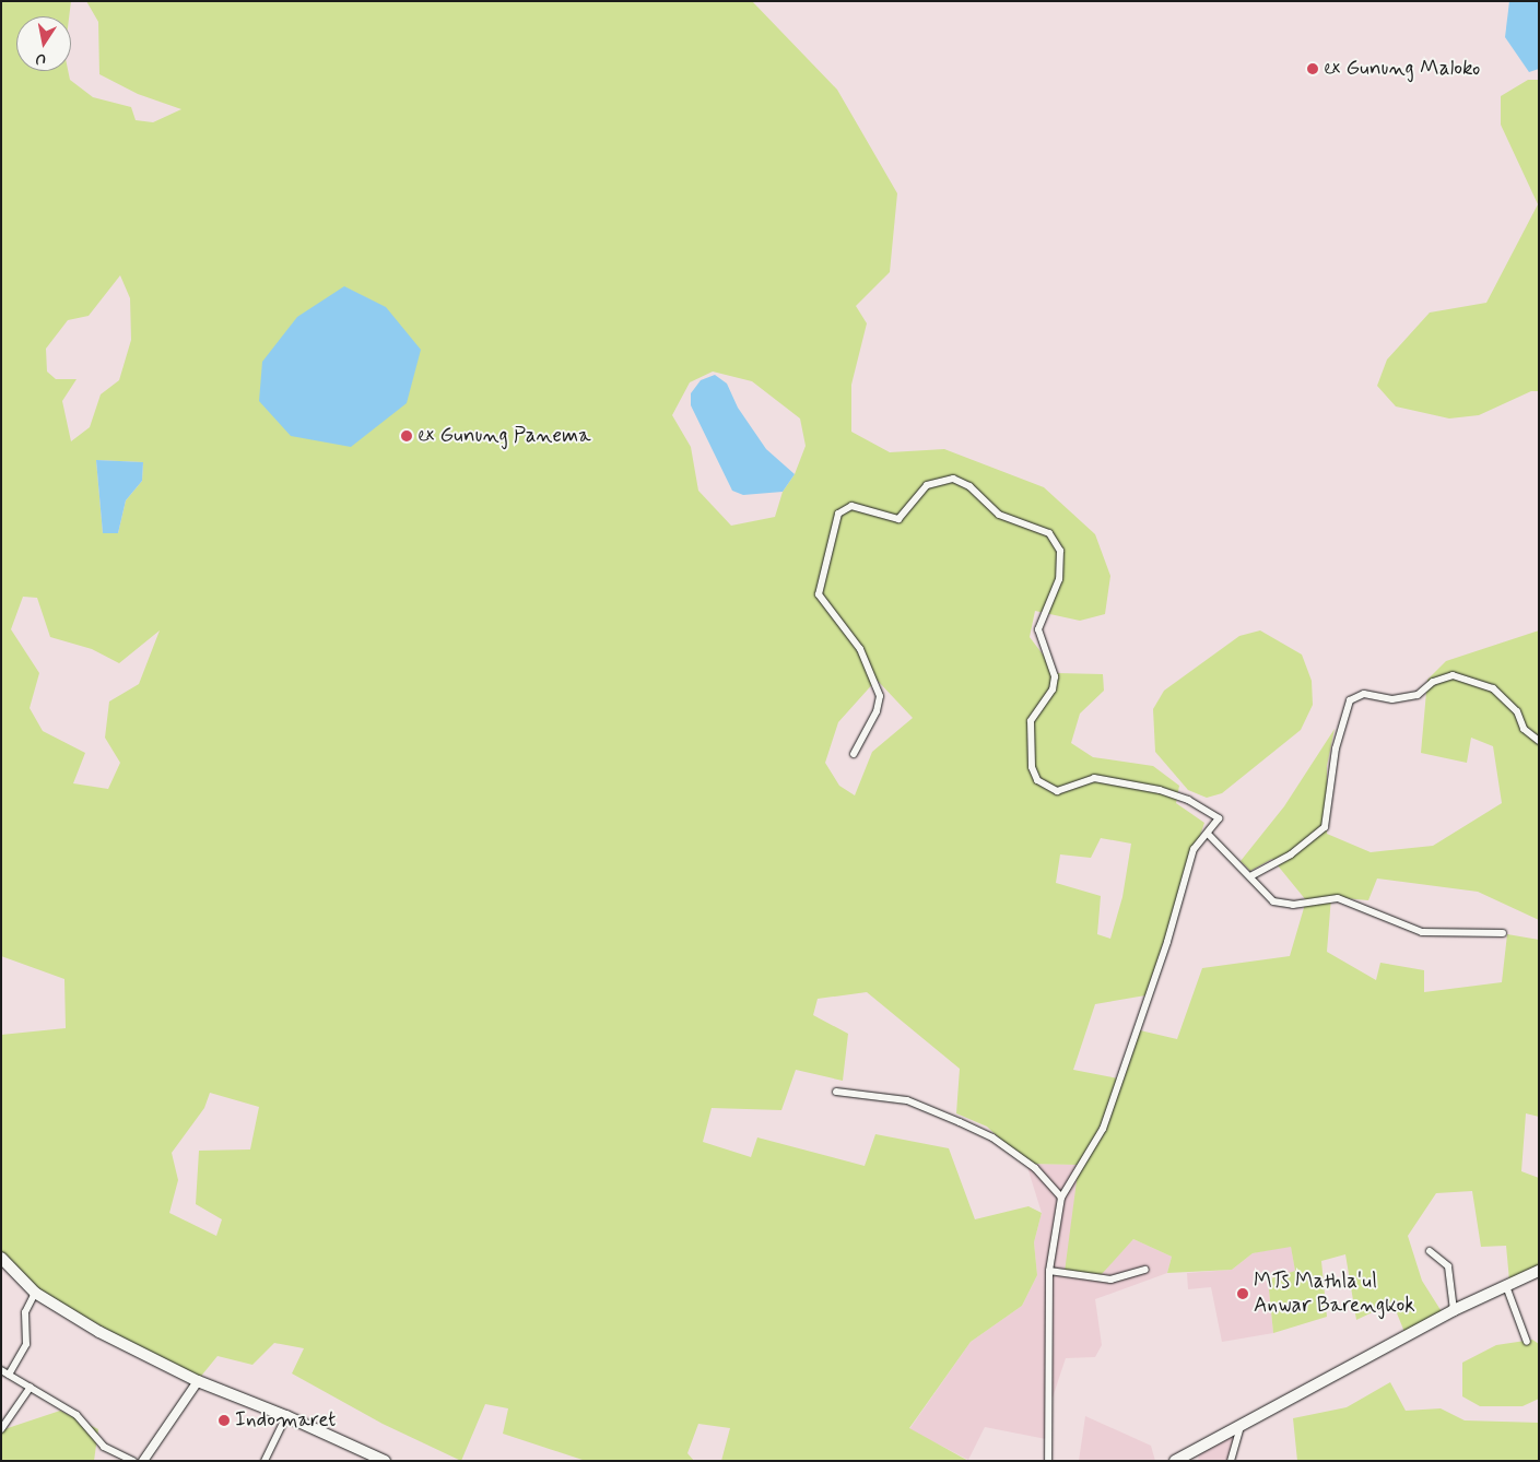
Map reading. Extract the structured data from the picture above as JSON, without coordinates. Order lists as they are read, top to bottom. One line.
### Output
{"places":["ex Gunung Maloko","ex Gunung Panema","MTs Mathla'ul Anwar Barengkok","Indomaret"],"north":"bottom"}
